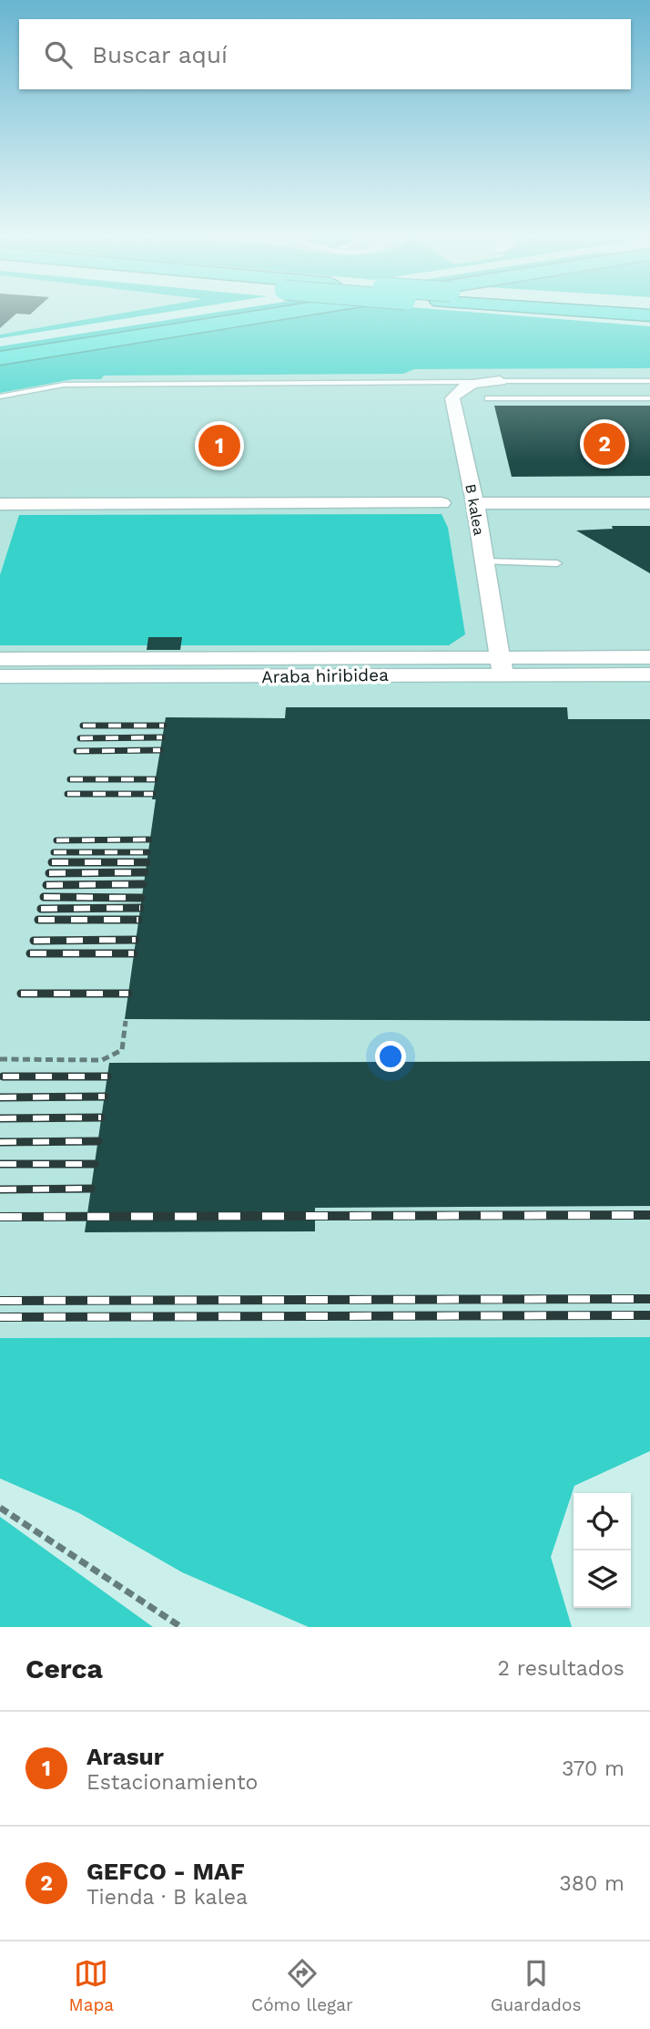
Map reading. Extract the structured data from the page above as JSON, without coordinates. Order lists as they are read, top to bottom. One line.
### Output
{"streets":{"street":["B kalea","Araba hiribidea"]},"crossings":[["B kalea","Araba hiribidea"]],"page":{"search":"Buscar aquí","pins":["2","1"],"heading":["Cerca","2 resultados"],"list":[{"mark":"1","name":"Arasur","note":"Estacionamiento","value":"370 m"},{"mark":"2","name":"GEFCO - MAF","note":"Tienda · B kalea","value":"380 m"}],"nav":["Mapa","Cómo llegar","Guardados"]}}
